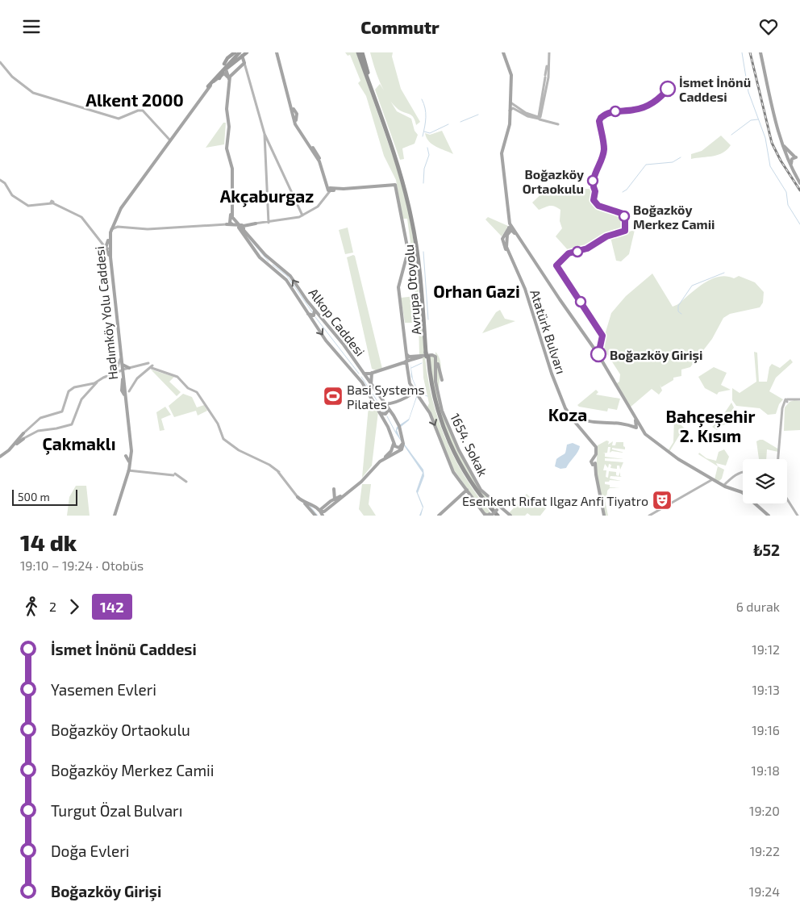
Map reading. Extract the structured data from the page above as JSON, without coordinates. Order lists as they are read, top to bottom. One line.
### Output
{"streets":{"highway":["Avrupa Otoyolu","Hadımköy Yolu Caddesi"],"main road":["Alkop Caddesi","Atatürk Bulvarı","1654. Sokak"]},"districts":["Alkent 2000","Akçaburgaz","Orhan Gazi","Koza","Bahçeşehir 2. Kısım","Çakmaklı"],"places":{"other":["İsmet İnönü Caddesi","Boğazköy Ortaokulu","Boğazköy Merkez Camii","Boğazköy Girişi"],"sports":["Basi Systems Pilates"],"theatre":["Esenkent Rıfat Ilgaz Anfi Tiyatro"]},"lines":["bus line 142"],"scale_bar":"500 m","page":{"header":"Commutr","scale":"500 m","heading":["14 dk","19:10 – 19:24 · Otobüs","₺52"],"legs":["2","142","6 durak"],"list":[{"name":"İsmet İnönü Caddesi","value":"19:12"},{"name":"Yasemen Evleri","value":"19:13"},{"name":"Boğazköy Ortaokulu","value":"19:16"},{"name":"Boğazköy Merkez Camii","value":"19:18"},{"name":"Turgut Özal Bulvarı","value":"19:20"},{"name":"Doğa Evleri","value":"19:22"},{"name":"Boğazköy Girişi","value":"19:24"}]}}
